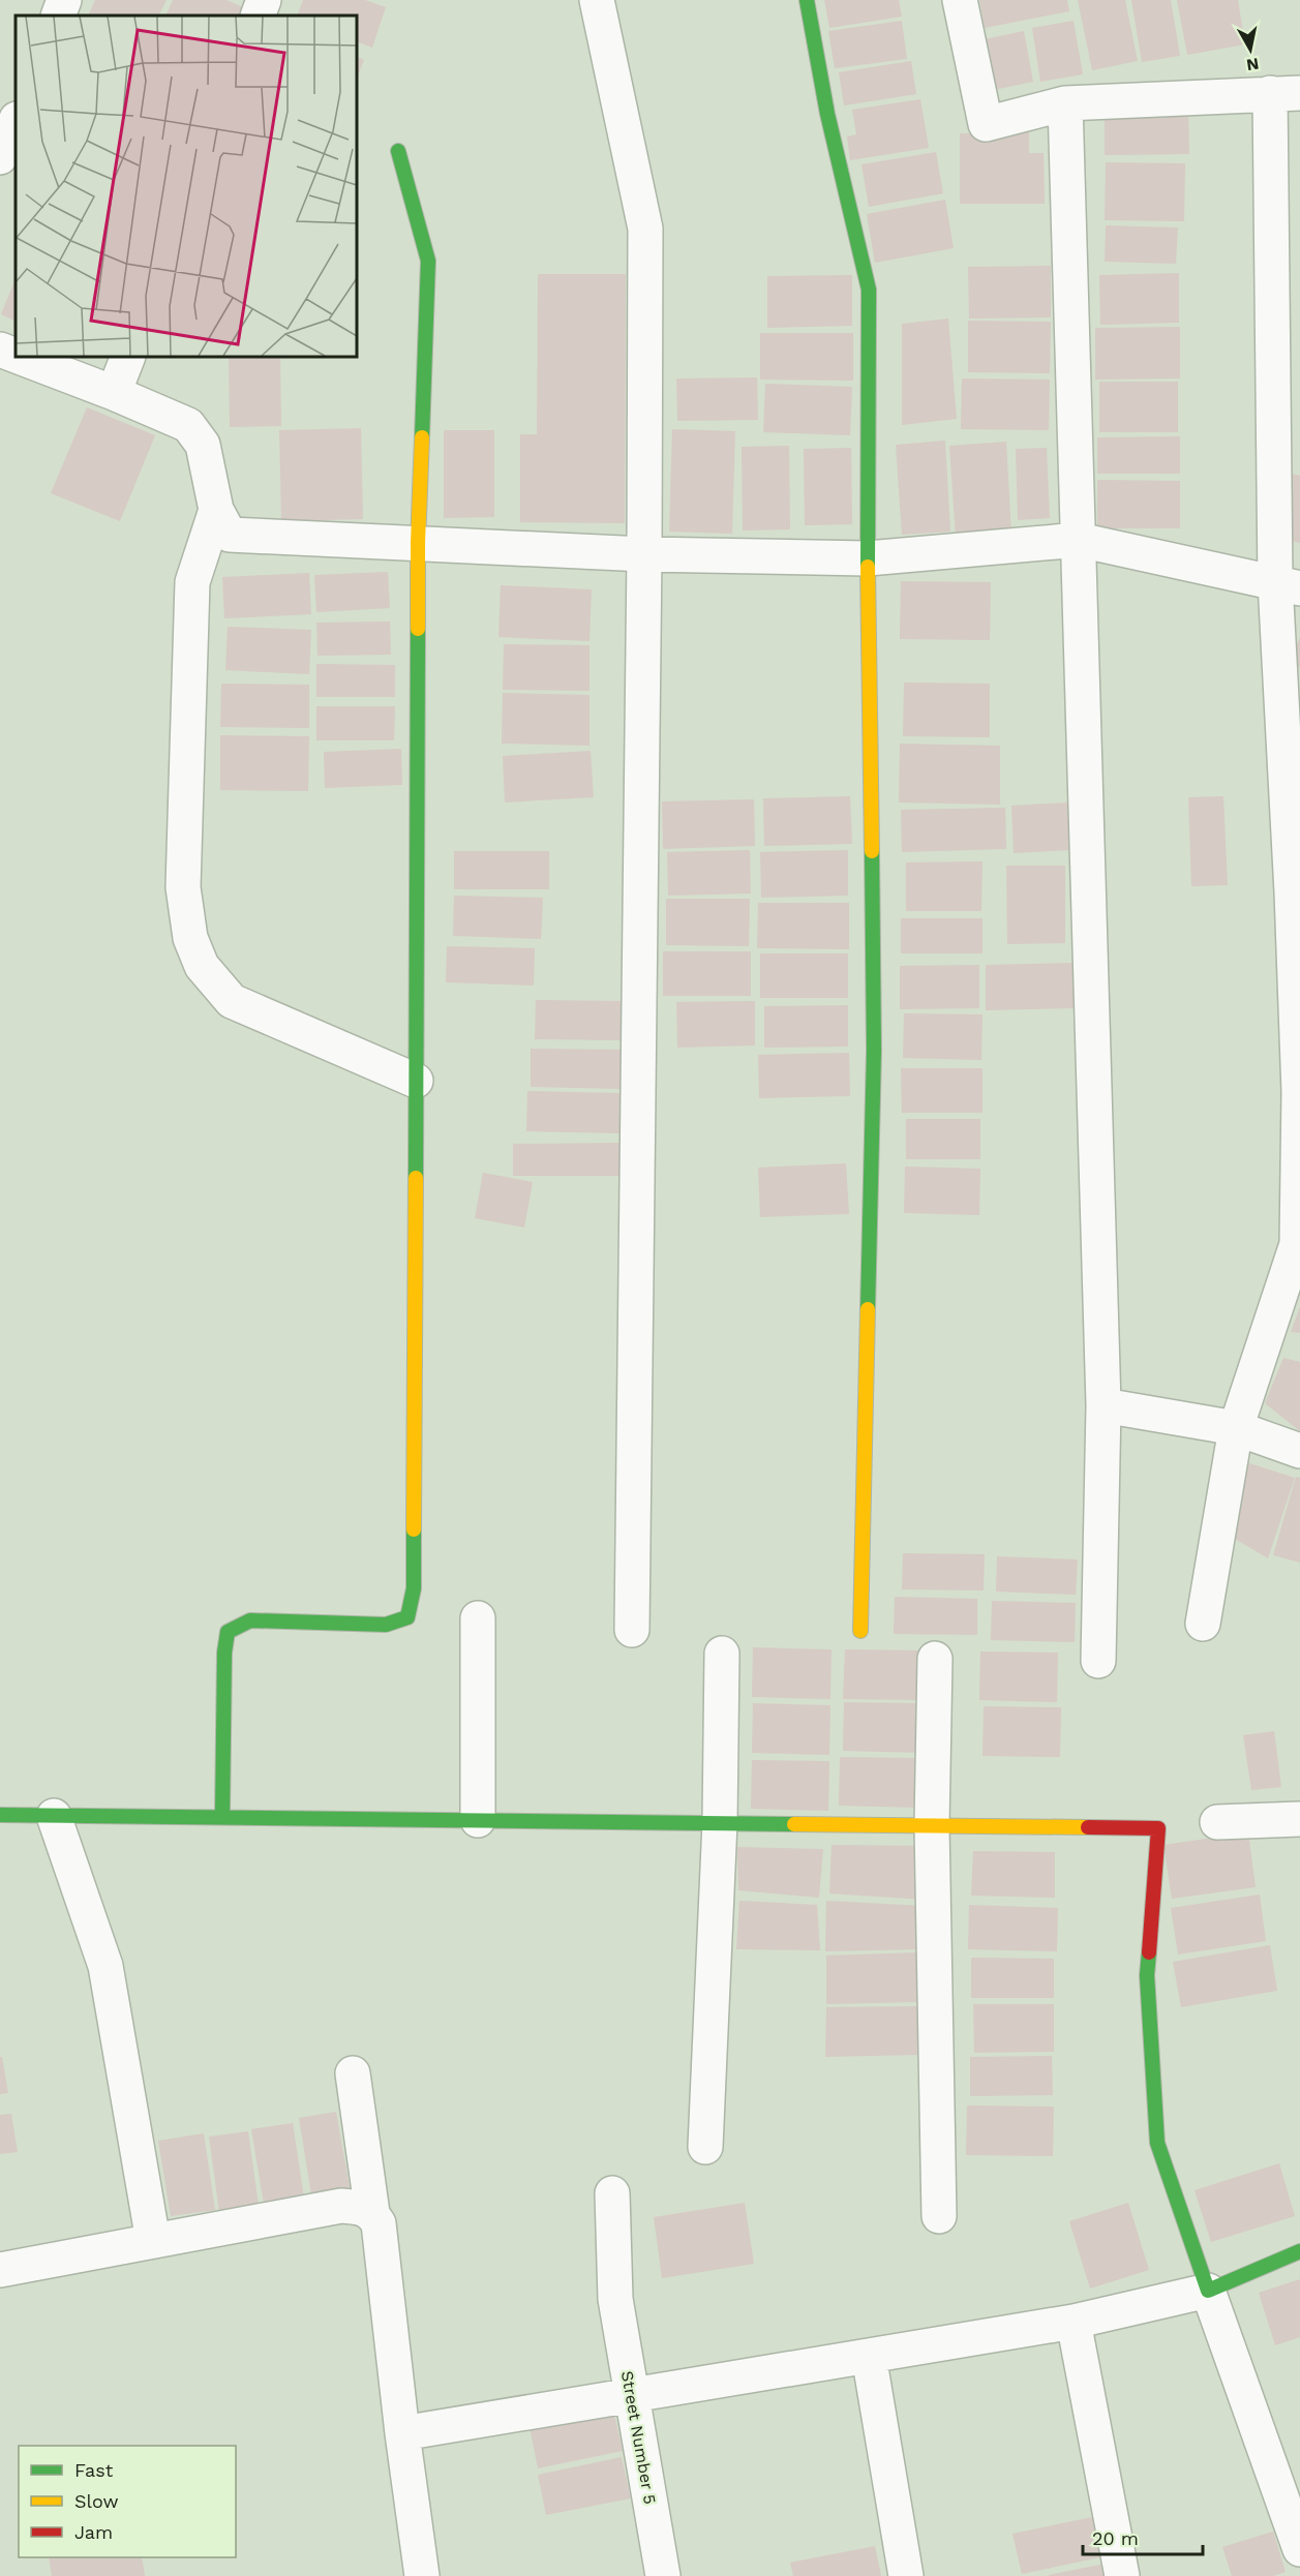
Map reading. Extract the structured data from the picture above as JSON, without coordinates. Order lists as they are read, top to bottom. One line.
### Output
{"streets":{"street":["Street Number 5"]},"legend":["Fast","Slow","Jam"],"scale_bar":"20 m","north":"bottom"}
